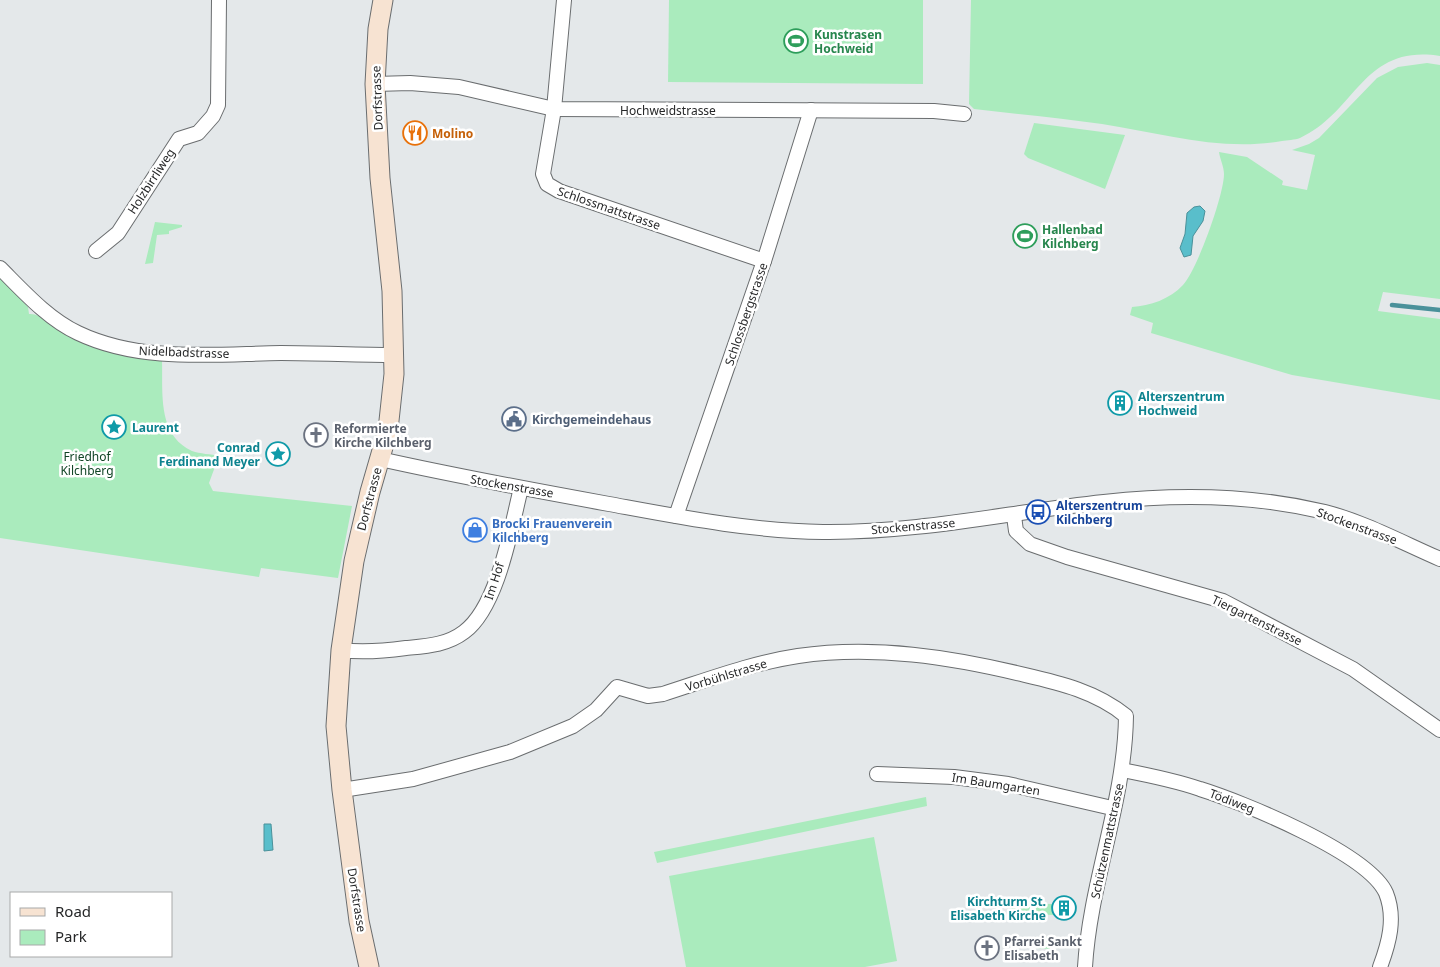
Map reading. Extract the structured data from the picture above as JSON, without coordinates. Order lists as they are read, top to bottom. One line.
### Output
{"streets":{"street":["Dorfstrasse","Hochweidstrasse","Holzbirrliweg","Schlossmattstrasse","Schlossbergstrasse","Nidelbadstrasse","Stockenstrasse","Im Hof","Tiergartenstrasse","Vorbühlstrasse","Im Baumgarten","Tödiweg","Schützenmattstrasse"]},"crossings":[["Dorfstrasse","Hochweidstrasse"],["Dorfstrasse","Nidelbadstrasse"],["Dorfstrasse","Stockenstrasse"],["Dorfstrasse","Im Hof"],["Dorfstrasse","Vorbühlstrasse"],["Hochweidstrasse","Schlossmattstrasse"],["Hochweidstrasse","Schlossbergstrasse"],["Schlossmattstrasse","Schlossbergstrasse"],["Schlossbergstrasse","Stockenstrasse"],["Stockenstrasse","Im Hof"],["Stockenstrasse","Tiergartenstrasse"],["Vorbühlstrasse","Schützenmattstrasse"],["Im Baumgarten","Schützenmattstrasse"],["Tödiweg","Schützenmattstrasse"]],"parks":["Friedhof Kilchberg"],"places":{"sports":["Kunstrasen Hochweid","Hallenbad Kilchberg"],"restaurant":["Molino"],"building":["Alterszentrum Hochweid","Kirchturm St. Elisabeth Kirche"],"public building":["Kirchgemeindehaus"],"place":["Laurent","Conrad Ferdinand Meyer"],"church":["Reformierte Kirche Kilchberg","Pfarrei Sankt Elisabeth"],"bus stop":["Alterszentrum Kilchberg"],"shop":["Brocki Frauenverein Kilchberg"]},"legend":["Road","Park"]}
